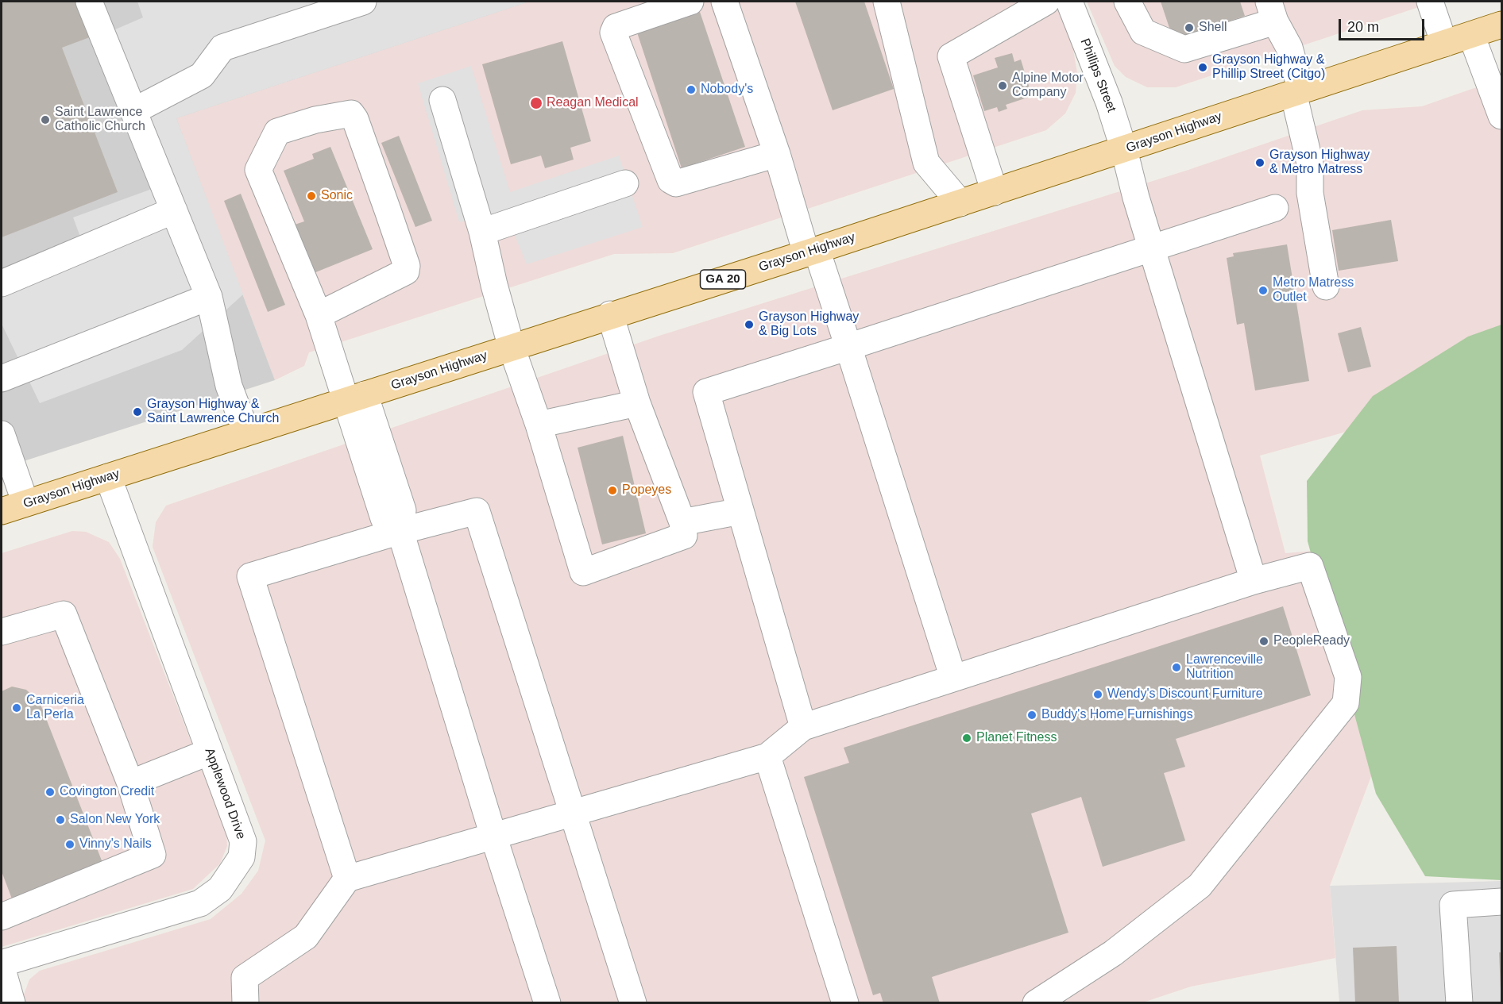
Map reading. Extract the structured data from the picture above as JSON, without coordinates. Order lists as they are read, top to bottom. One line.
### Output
{"streets":{"main road":["Grayson Highway","GA 20"],"street":["Phillips Street","Applewood Drive"]},"crossings":[["Phillips Street","Grayson Highway"],["Grayson Highway","Applewood Drive"]],"places":["Shell","Grayson Highway & Phillip Street (Citgo)","Alpine Motor Company","Nobody's","Reagan Medical","Saint Lawrence Catholic Church","Grayson Highway & Metro Matress","Sonic","Metro Matress Outlet","Grayson Highway & Big Lots","Grayson Highway & Saint Lawrence Church","Popeyes","PeopleReady","Lawrenceville Nutrition","Wendy's Discount Furniture","Carniceria La Perla","Buddy's Home Furnishings","Planet Fitness","Covington Credit","Salon New York","Vinny's Nails"],"scale_bar":"20 m"}
